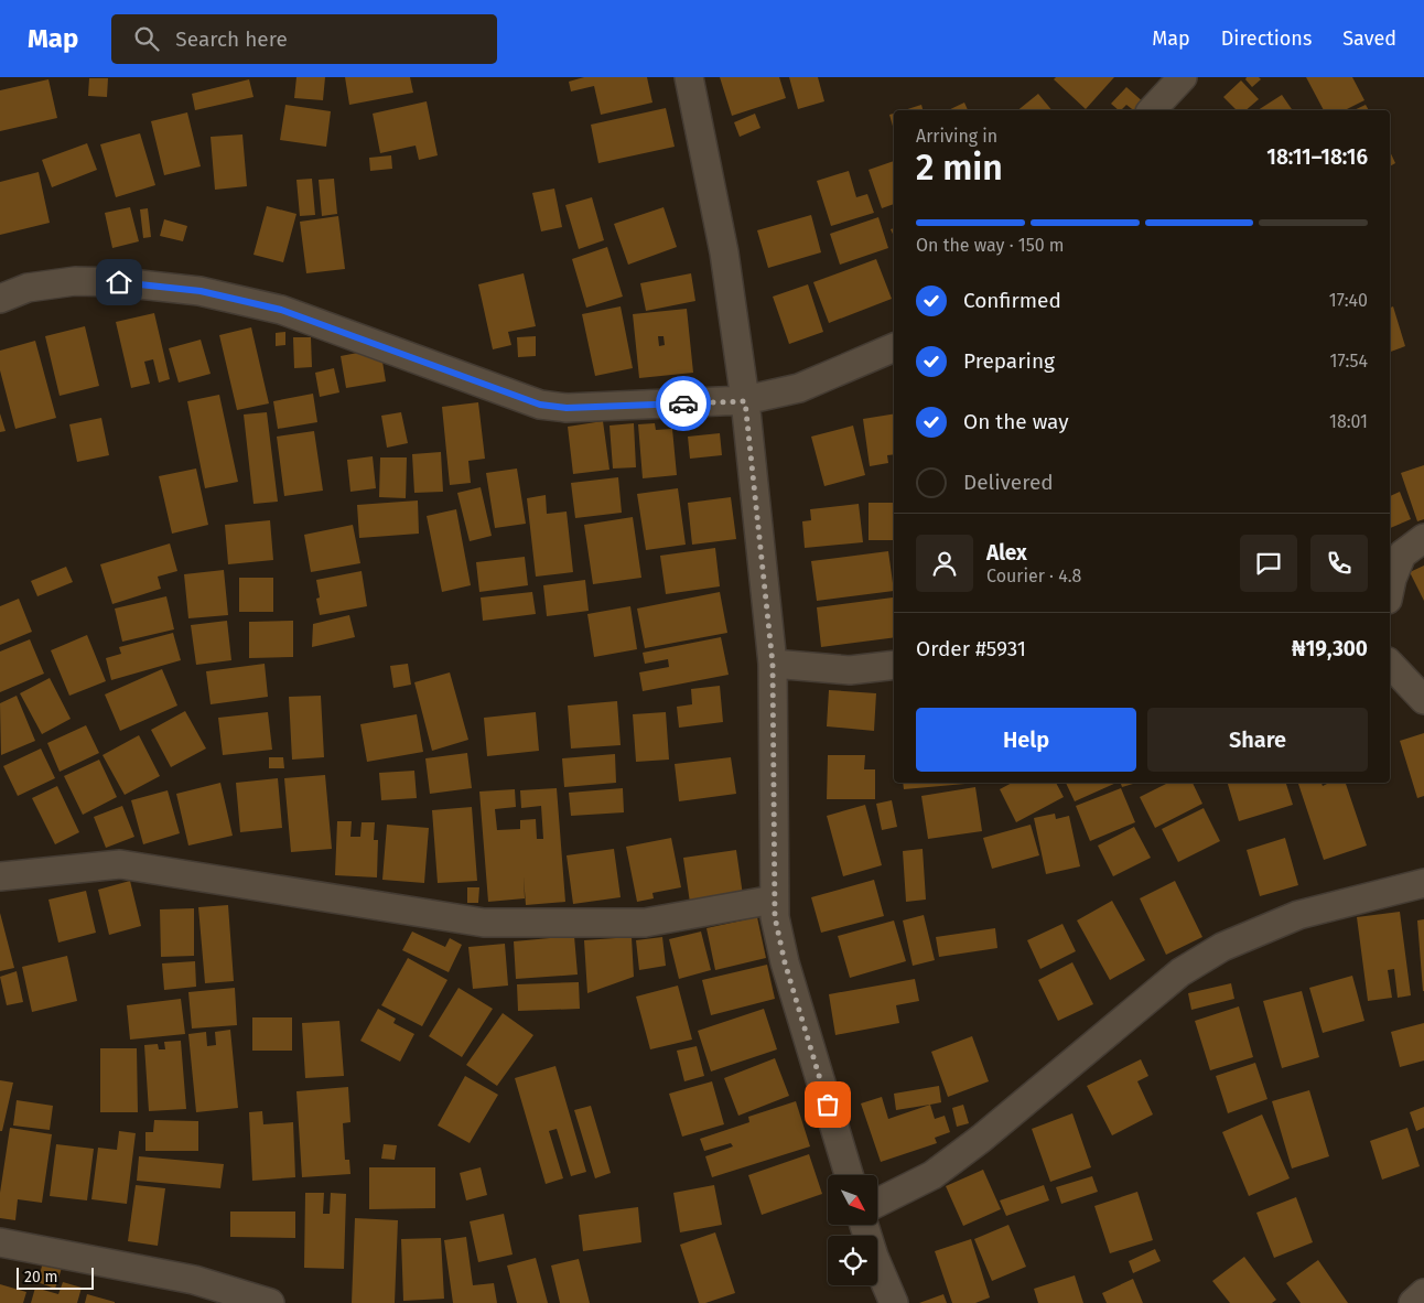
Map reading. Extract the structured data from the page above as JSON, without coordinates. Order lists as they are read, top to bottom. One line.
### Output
{"scale_bar":"20 m","north":"bottom right","page":{"header":"Map","search":"Search here","nav":["Map","Directions","Saved"],"heading":["2 min","Arriving in","18:11–18:16"],"panel":["Alex","Courier · 4.8","Order #5931","₦19,300"],"bar":"On the way · 150 m","list":[["Confirmed","17:40"],["Preparing","17:54"],["On the way","18:01"],"Delivered"],"buttons":["Help","Share"],"scale":"20 m"}}
